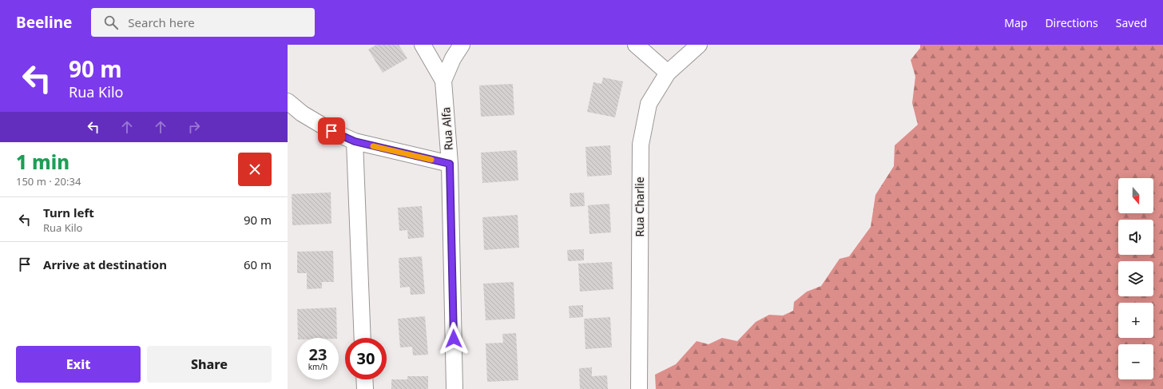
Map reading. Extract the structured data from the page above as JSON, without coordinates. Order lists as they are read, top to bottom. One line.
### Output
{"streets":{"street":["Rua Alfa","Rua Charlie"]},"north":"bottom","page":{"header":"Beeline","search":"Search here","nav":["Map","Directions","Saved"],"turn":["90 m","Rua Kilo"],"heading":["1 min","150 m · 20:34"],"map_buttons":["+","−"],"list":[{"name":"Turn left","note":"Rua Kilo","value":"90 m"},{"name":"Arrive at destination","value":"60 m"}],"speed":"23 km/h","limit":"30","buttons":["Exit","Share"]}}
